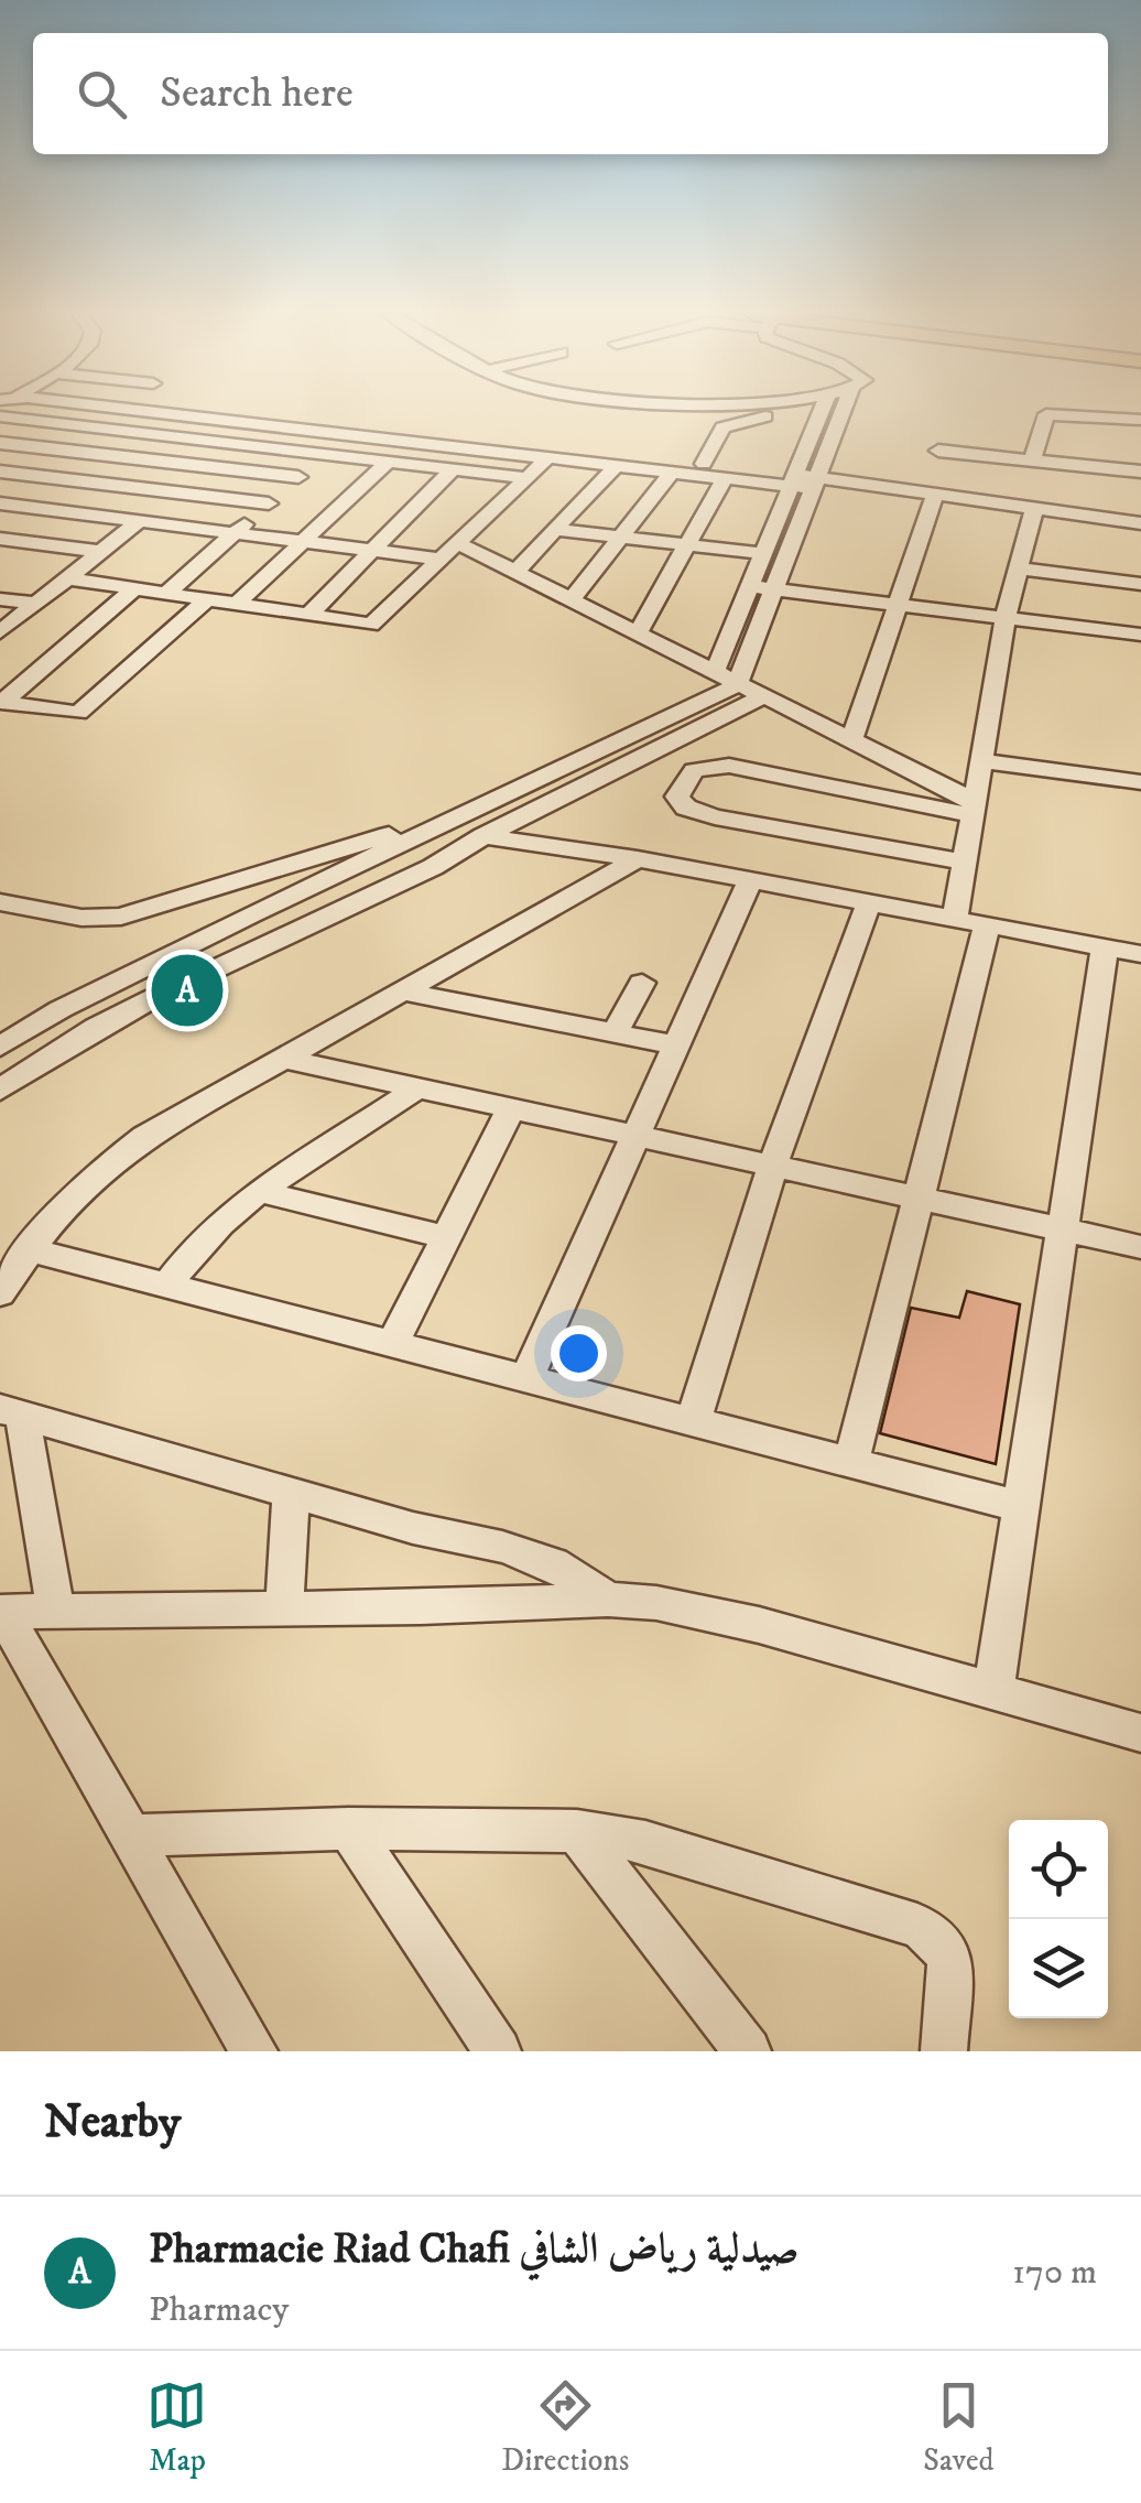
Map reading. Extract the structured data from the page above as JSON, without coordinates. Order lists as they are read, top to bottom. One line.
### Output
{"page":{"search":"Search here","pins":"A","heading":"Nearby","list":[{"mark":"A","name":"Pharmacie Riad Chafi صيدلية رياض الشافي","note":"Pharmacy","value":"170 m"}],"nav":["Map","Directions","Saved"]}}
